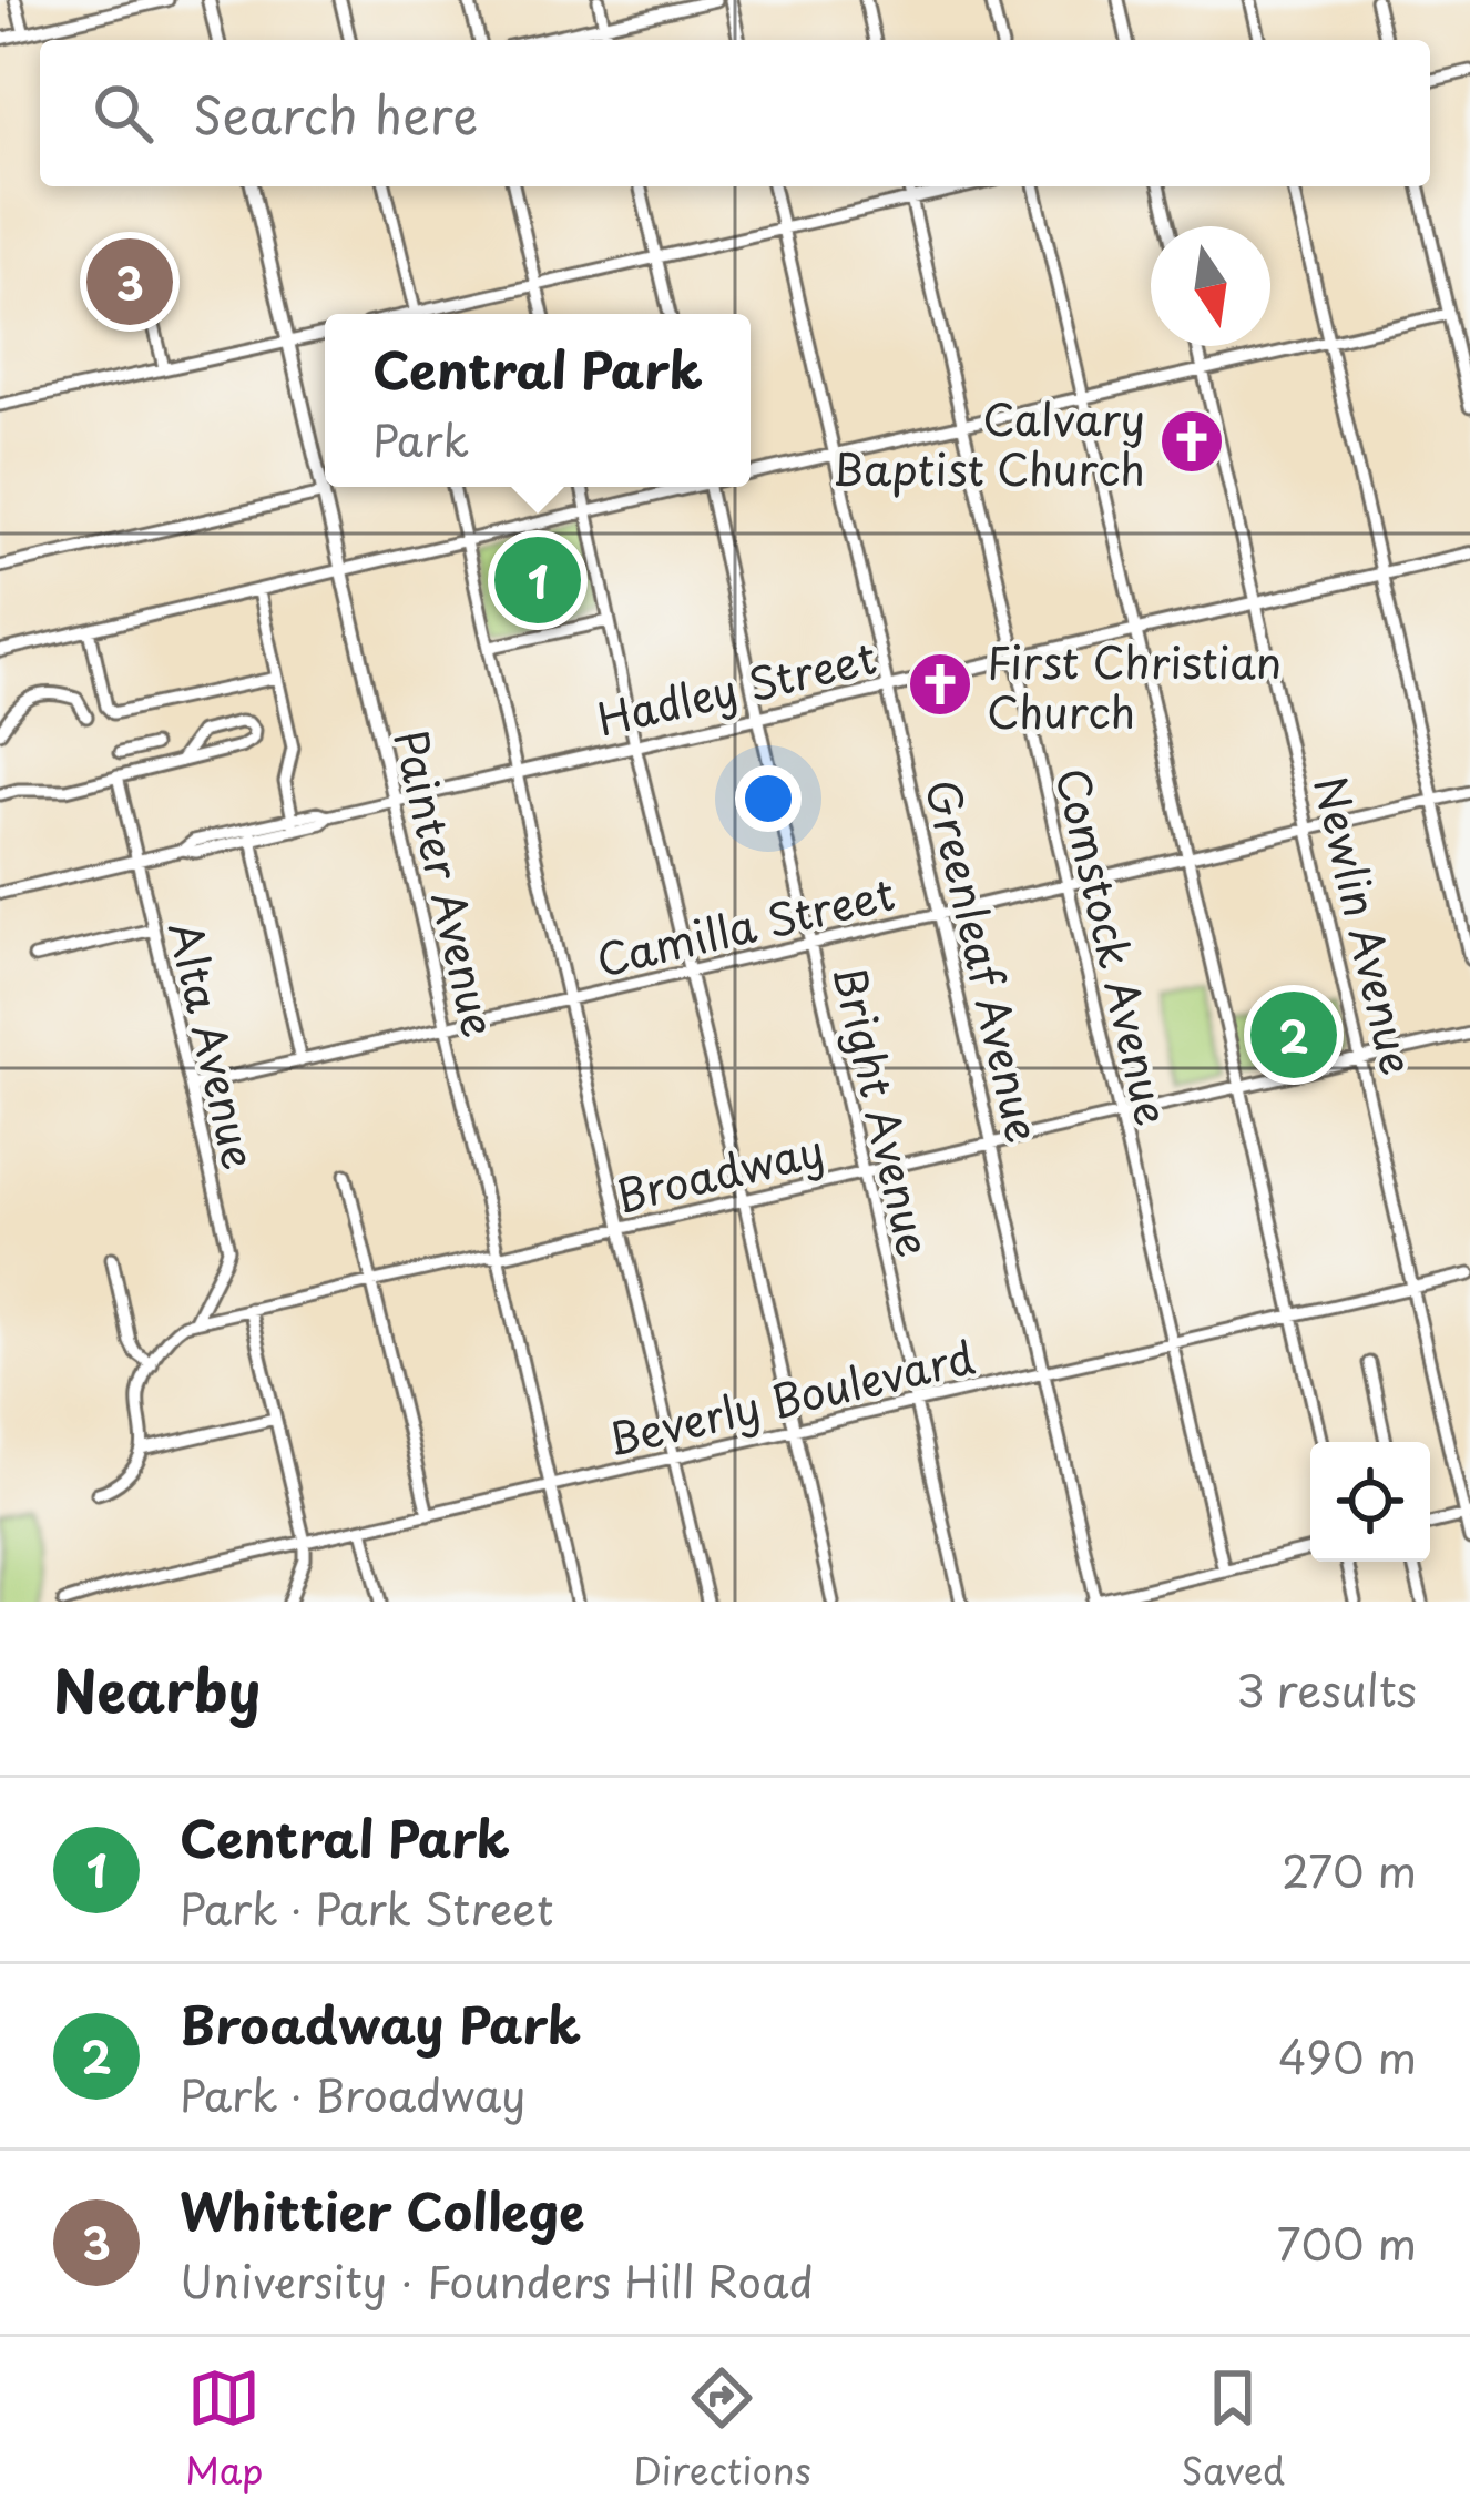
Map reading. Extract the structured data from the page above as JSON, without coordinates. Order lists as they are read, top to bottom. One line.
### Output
{"streets":{"main road":["Hadley Street","Painter Avenue"],"street":["Camilla Street","Newlin Avenue","Comstock Avenue","Greenleaf Avenue","Alta Avenue","Bright Avenue","Broadway","Beverly Boulevard"]},"crossings":[["Hadley Street","Painter Avenue"],["Hadley Street","Newlin Avenue"],["Hadley Street","Comstock Avenue"],["Hadley Street","Greenleaf Avenue"],["Hadley Street","Alta Avenue"],["Hadley Street","Bright Avenue"],["Painter Avenue","Camilla Street"],["Painter Avenue","Broadway"],["Painter Avenue","Beverly Boulevard"],["Camilla Street","Newlin Avenue"],["Camilla Street","Comstock Avenue"],["Camilla Street","Greenleaf Avenue"],["Camilla Street","Alta Avenue"],["Camilla Street","Bright Avenue"],["Newlin Avenue","Broadway"],["Newlin Avenue","Beverly Boulevard"],["Comstock Avenue","Broadway"],["Comstock Avenue","Beverly Boulevard"],["Greenleaf Avenue","Broadway"],["Greenleaf Avenue","Beverly Boulevard"],["Alta Avenue","Broadway"],["Bright Avenue","Broadway"],["Bright Avenue","Beverly Boulevard"]],"places":{"church":["Calvary Baptist Church","First Christian Church"]},"north":"bottom","page":{"search":"Search here","pins":["3","1","2"],"popup":["Central Park","Park"],"heading":["Nearby","3 results"],"list":[{"mark":"1","name":"Central Park","note":"Park · Park Street","value":"270 m"},{"mark":"2","name":"Broadway Park","note":"Park · Broadway","value":"490 m"},{"mark":"3","name":"Whittier College","note":"University · Founders Hill Road","value":"700 m"}],"nav":["Map","Directions","Saved"]}}
